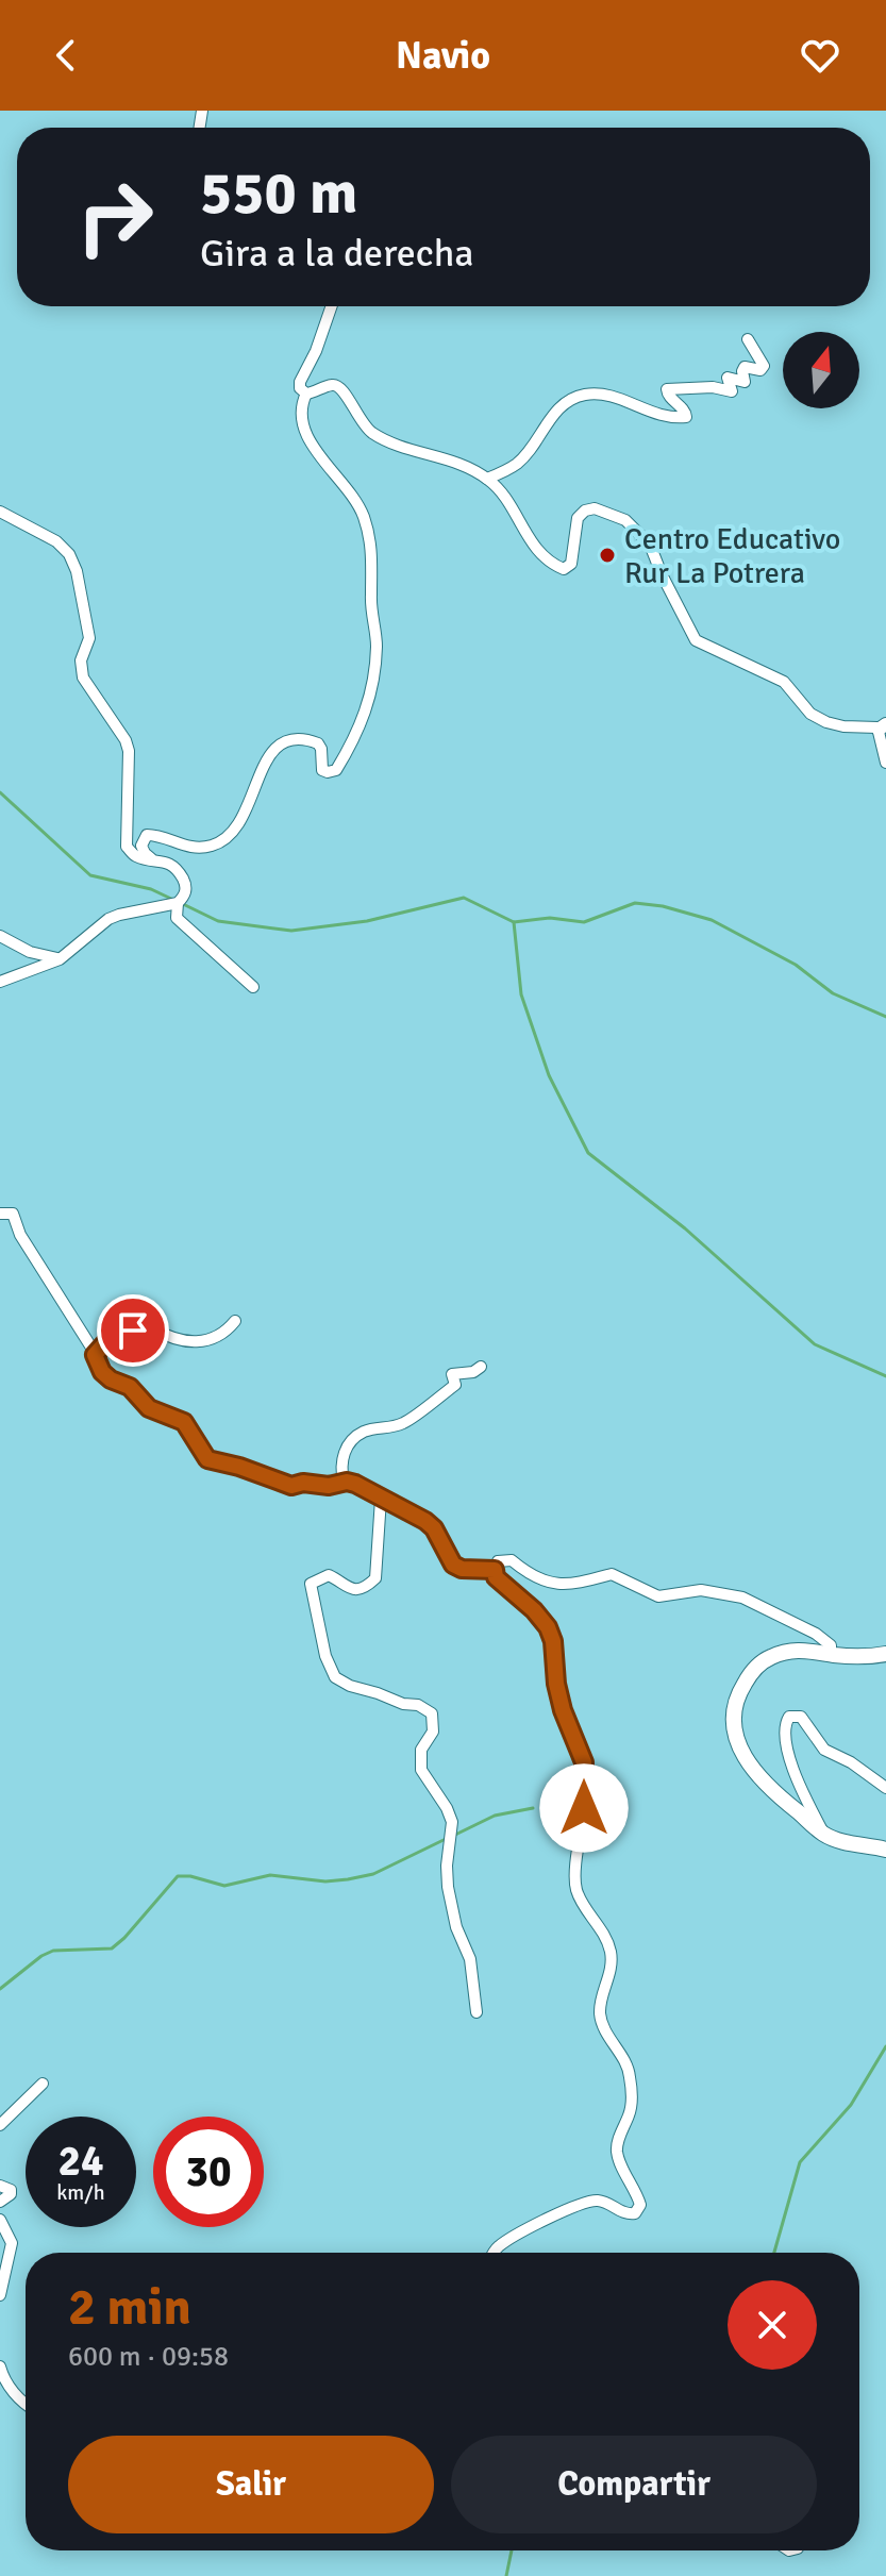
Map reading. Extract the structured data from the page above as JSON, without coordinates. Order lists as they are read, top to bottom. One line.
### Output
{"places":["Centro Educativo Rur La Potrera"],"north":"top","page":{"header":"Navio","turn":["550 m","Gira a la derecha"],"speed":"24 km/h","limit":"30","heading":["2 min","600 m · 09:58"],"buttons":["Salir","Compartir"]}}
